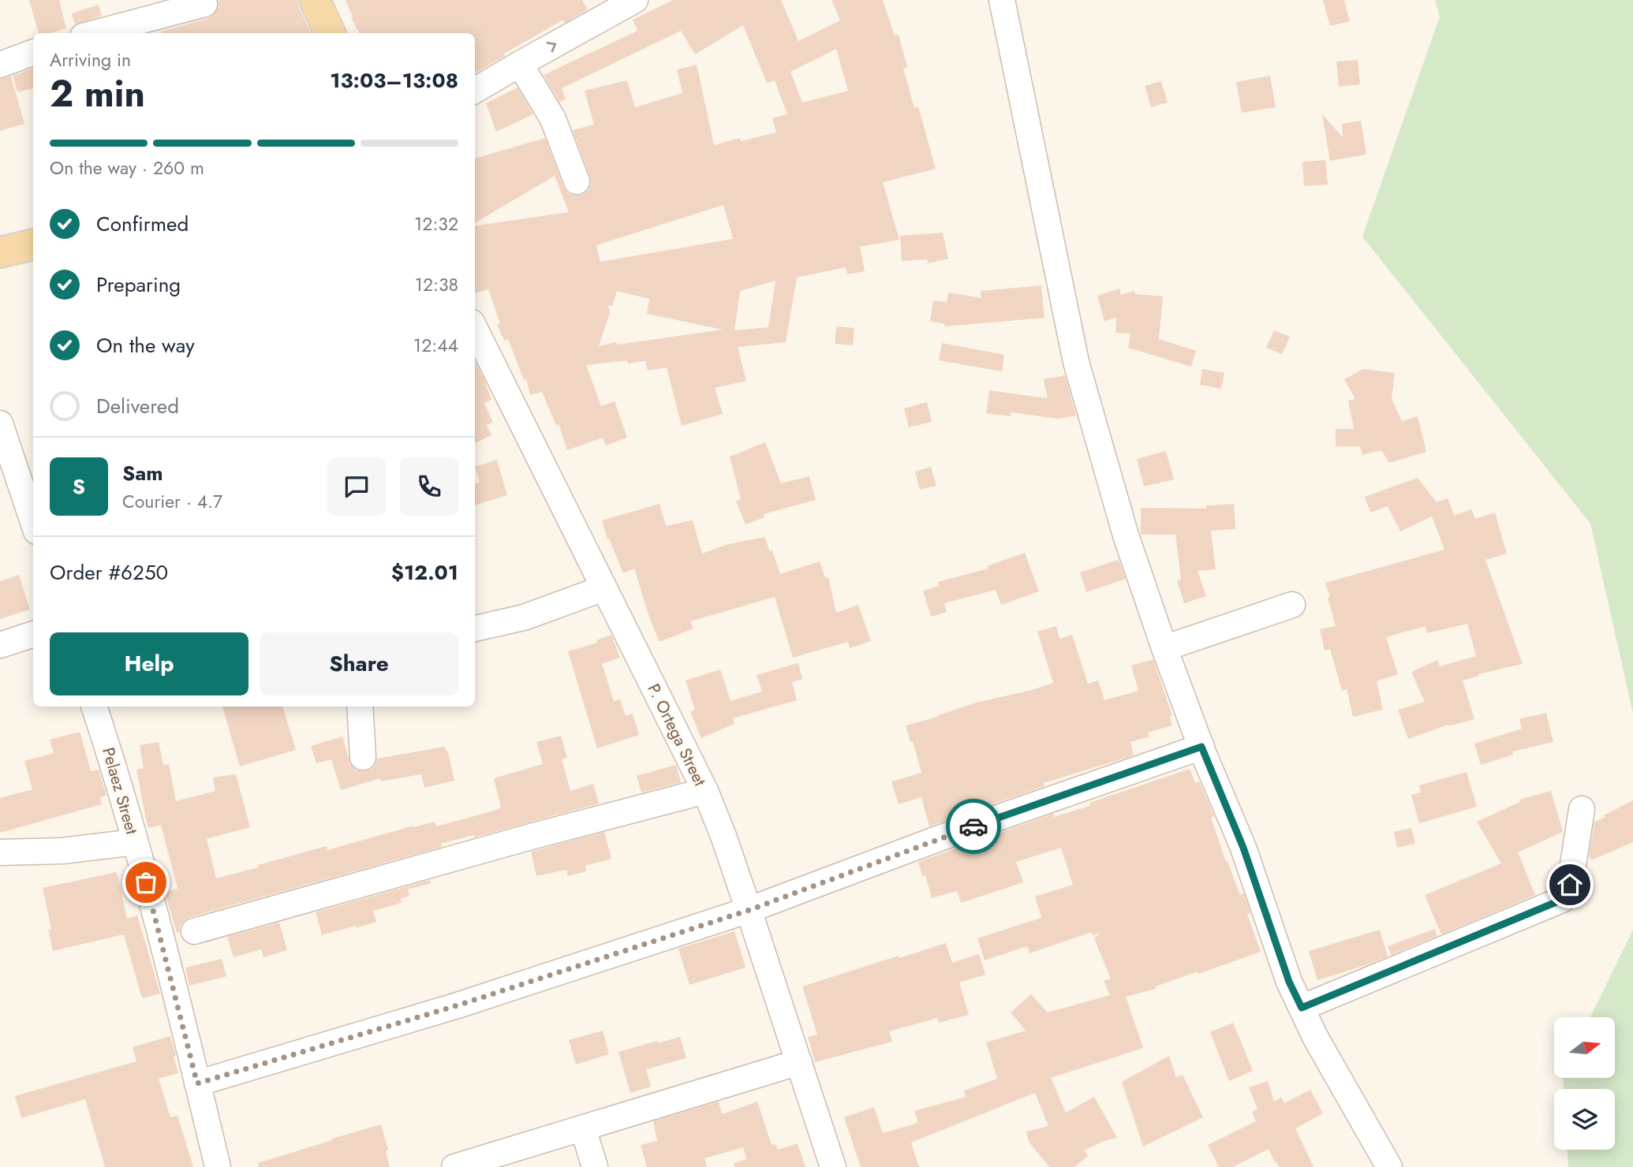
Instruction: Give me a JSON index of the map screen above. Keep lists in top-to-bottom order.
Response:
{
  "streets": {
    "street": ["P. Ortega Street", "Pelaez Street"]
  },
  "north": "right",
  "page": {
    "heading": ["2 min", "Arriving in", "13:03–13:08"],
    "panel": [
      "Sam",
      "Courier · 4.7",
      "Order #6250",
      "$12.01"
    ],
    "bar": "On the way · 260 m",
    "list": [
      ["Confirmed", "12:32"],
      ["Preparing", "12:38"],
      ["On the way", "12:44"],
      "Delivered"
    ],
    "round": "S",
    "buttons": ["Help", "Share"]
  }
}
